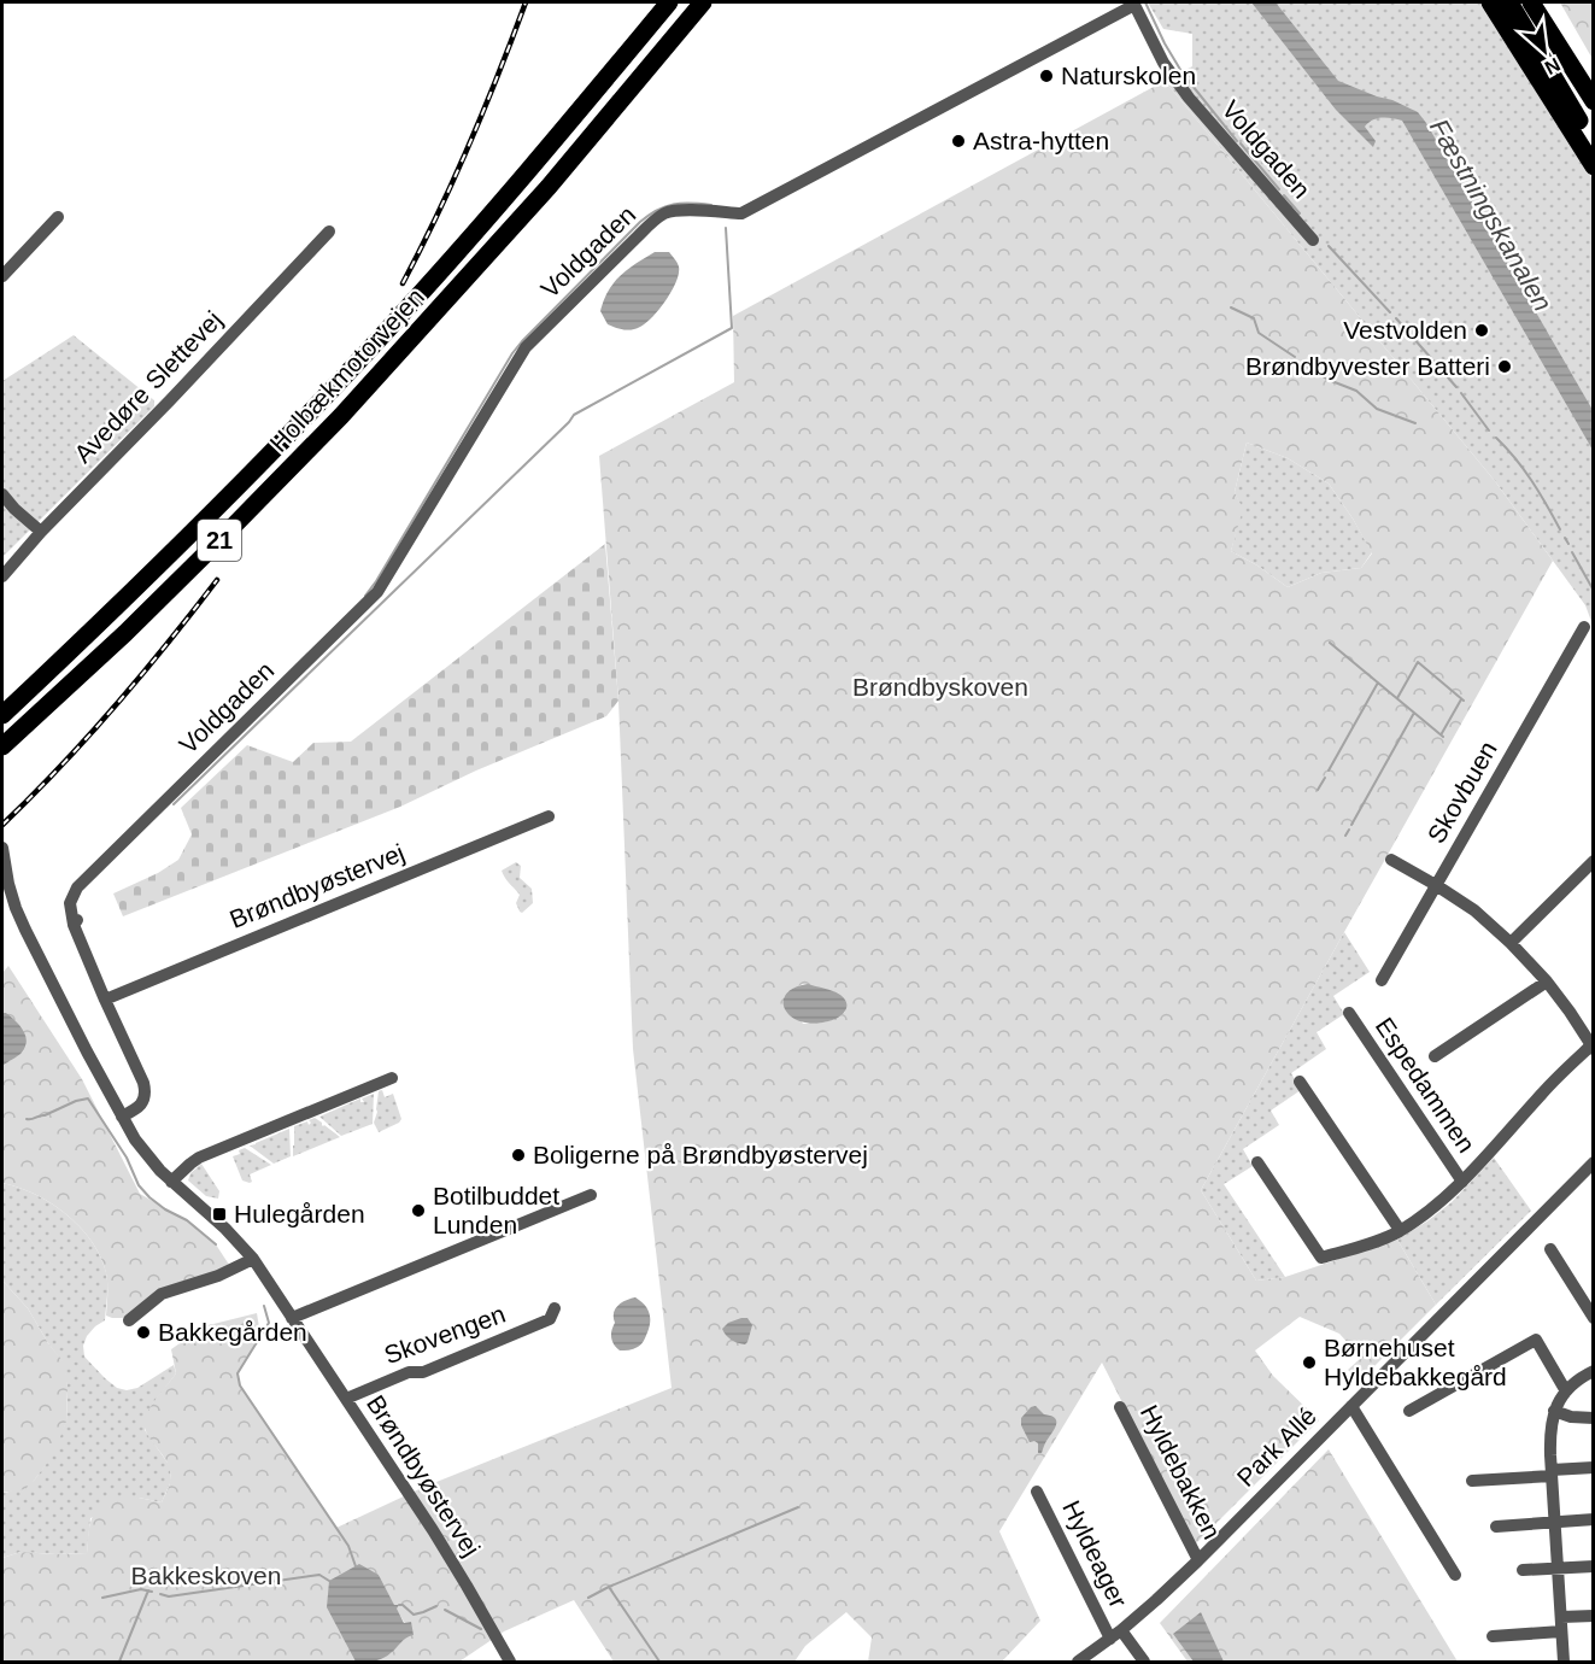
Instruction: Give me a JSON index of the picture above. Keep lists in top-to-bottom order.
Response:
{
  "streets": {
    "highway": ["Holbækmotorvejen", "21"],
    "street": [
      "Voldgaden",
      "Avedøre Slettevej",
      "Skovbuen",
      "Brøndbyøstervej",
      "Espedammen",
      "Skovengen",
      "Park Allé",
      "Hyldebakken",
      "Hyldeager"
    ]
  },
  "crossings": [
    ["Voldgaden", "Brøndbyøstervej"],
    ["Brøndbyøstervej", "Skovengen"],
    ["Park Allé", "Hyldebakken"],
    ["Park Allé", "Hyldeager"]
  ],
  "water": ["Fæstningskanalen"],
  "parks": ["Brøndbyskoven", "Bakkeskoven"],
  "places": {
    "other": [
      "Naturskolen",
      "Astra-hytten",
      "Vestvolden",
      "Brøndbyvester Batteri",
      "Boligerne på Brøndbyøstervej",
      "Botilbuddet Lunden",
      "Bakkegården",
      "Børnehuset Hyldebakkegård"
    ],
    "transit": ["Hulegården"]
  },
  "north": "bottom right"
}
